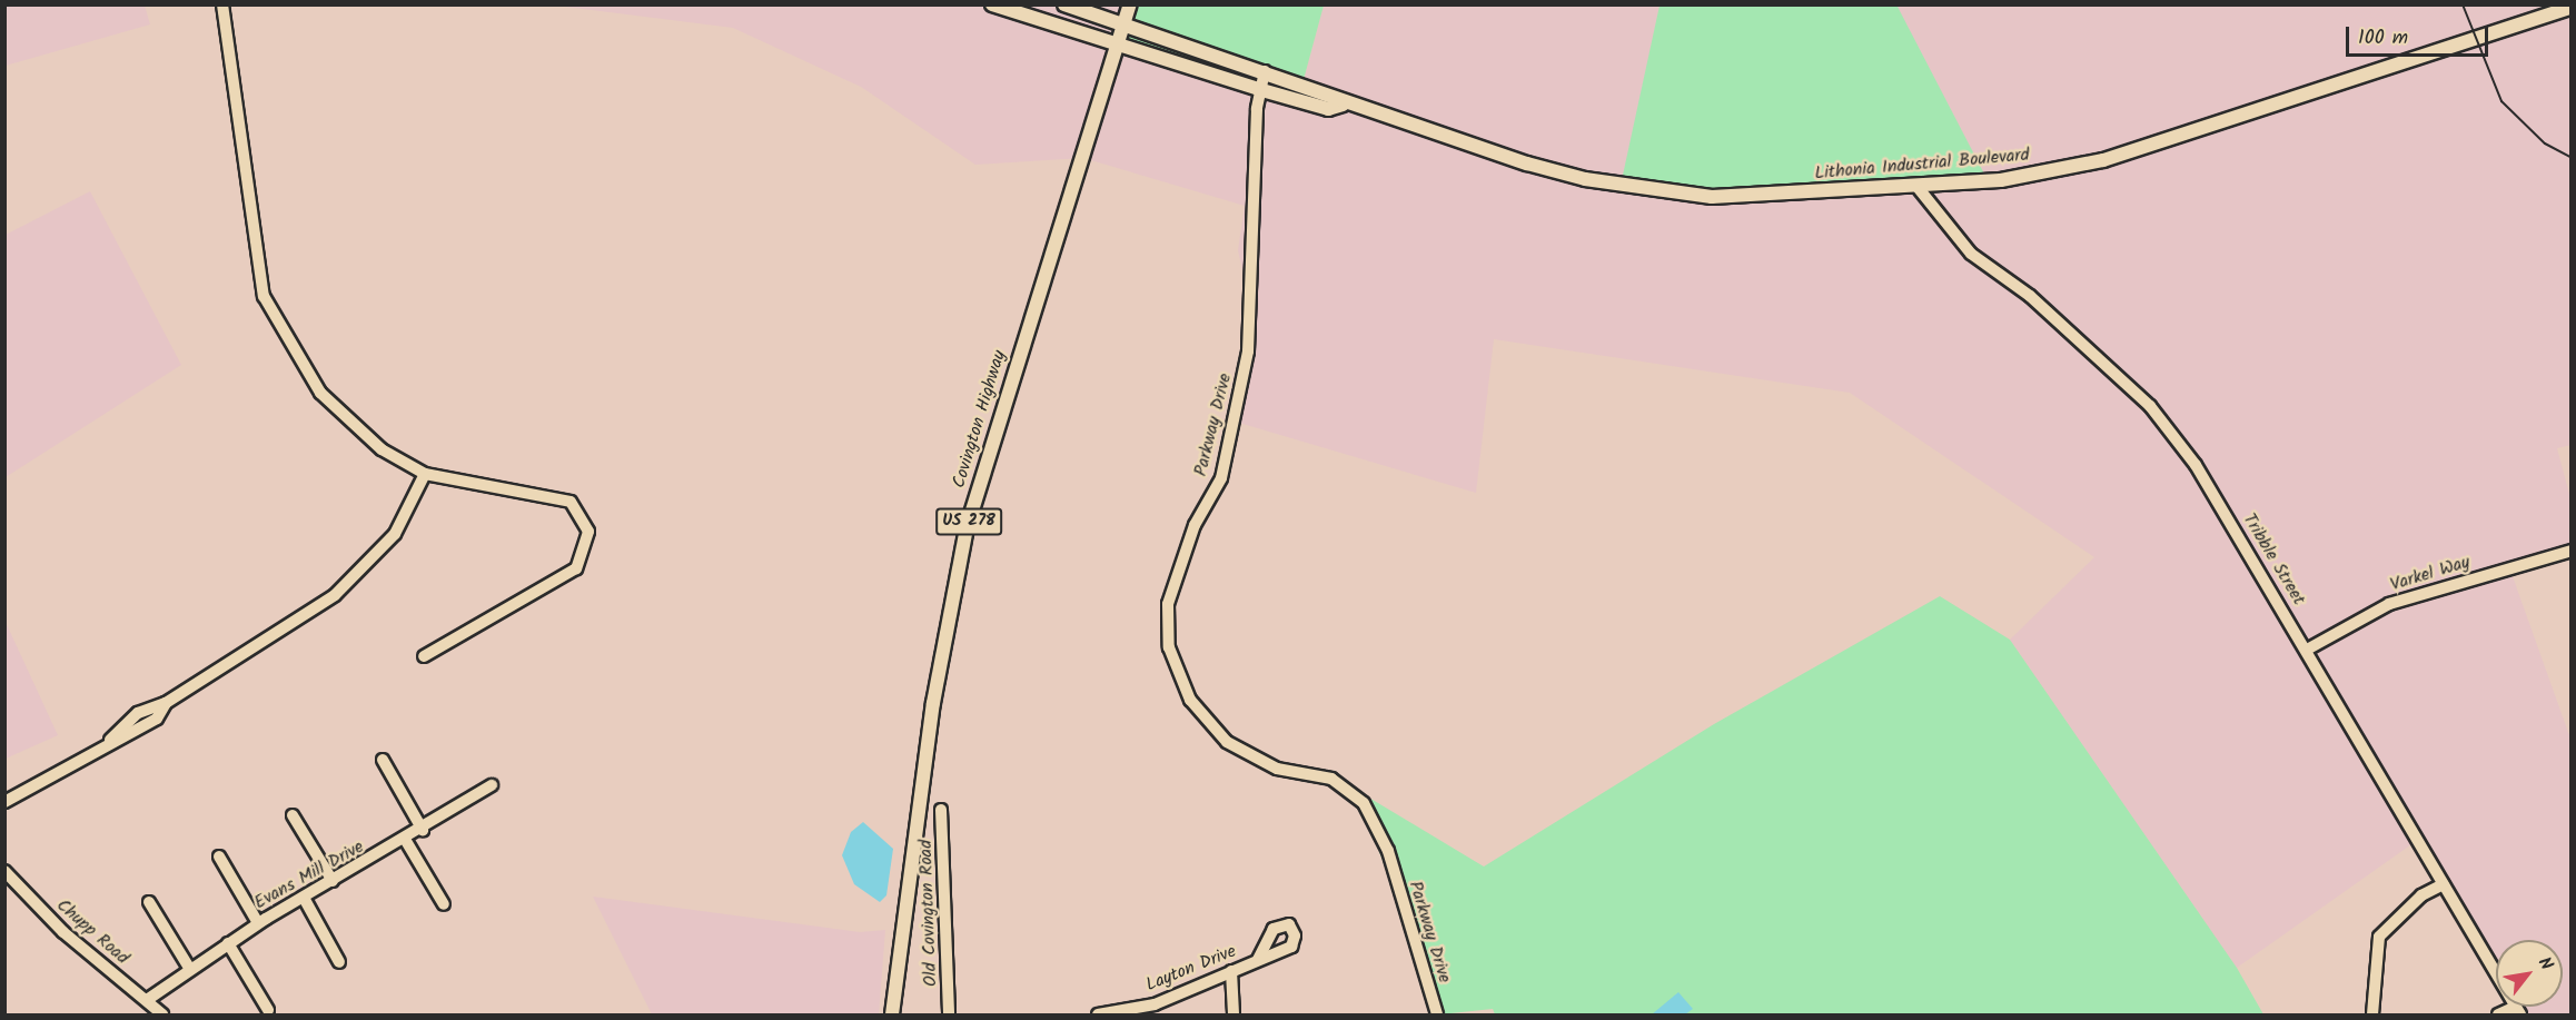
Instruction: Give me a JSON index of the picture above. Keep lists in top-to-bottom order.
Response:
{
  "streets": {
    "main road": ["Lithonia Industrial Boulevard", "Covington Highway", "US 278"],
    "street": [
      "Parkway Drive",
      "Tribble Street",
      "Varkel Way",
      "Evans Mill Drive",
      "Old Covington Road",
      "Chupp Road",
      "Layton Drive"
    ]
  },
  "crossings": [
    ["Lithonia Industrial Boulevard", "Covington Highway"],
    ["Lithonia Industrial Boulevard", "Parkway Drive"],
    ["Lithonia Industrial Boulevard", "Tribble Street"],
    ["Tribble Street", "Varkel Way"],
    ["Evans Mill Drive", "Chupp Road"]
  ],
  "scale_bar": "100 m",
  "north": "top right"
}
